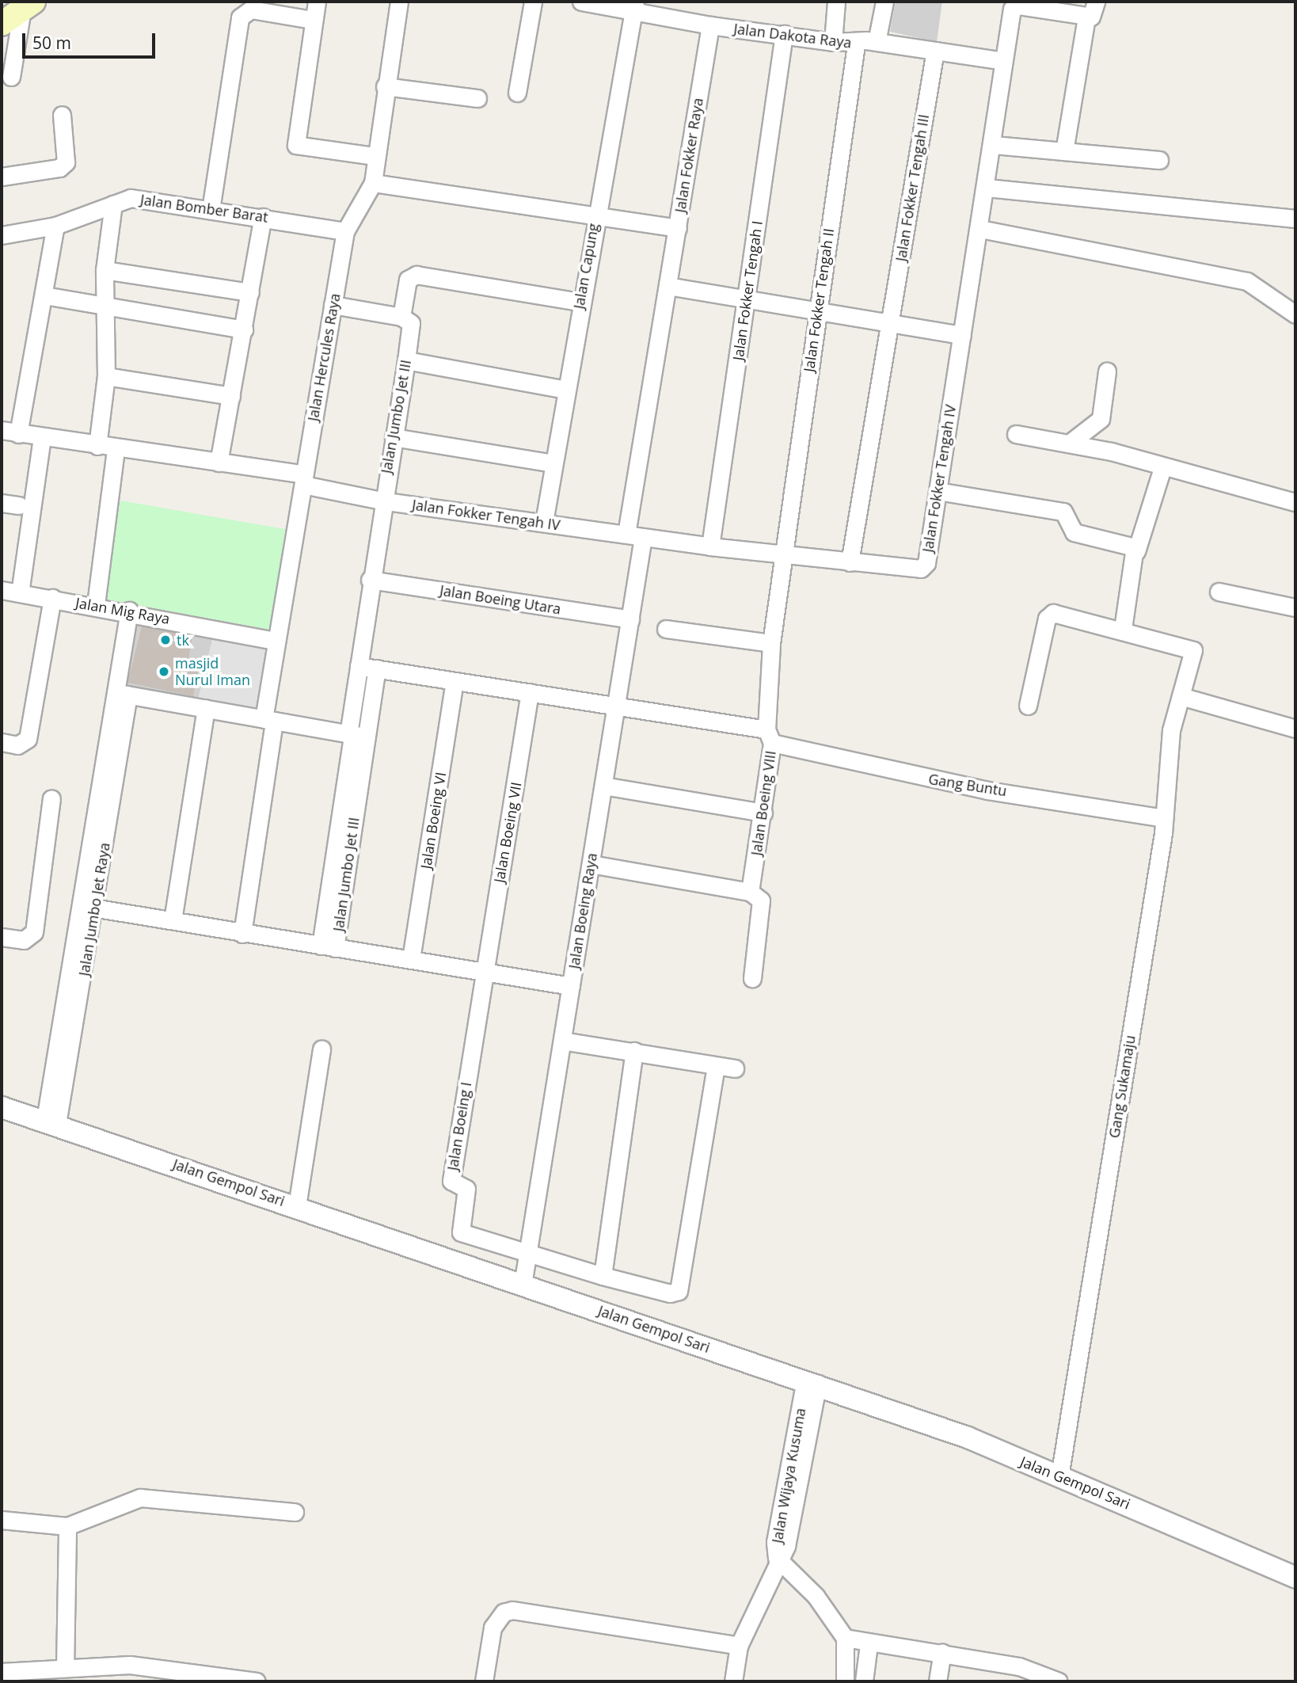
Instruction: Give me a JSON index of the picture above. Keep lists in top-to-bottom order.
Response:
{
  "streets": {
    "street": [
      "Jalan Dakota Raya",
      "Jalan Fokker Raya",
      "Jalan Fokker Tengah III",
      "Jalan Bomber Barat",
      "Jalan Capung",
      "Jalan Fokker Tengah I",
      "Jalan Fokker Tengah II",
      "Jalan Hercules Raya",
      "Jalan Jumbo Jet III",
      "Jalan Fokker Tengah IV",
      "Jalan Boeing Utara",
      "Jalan Mig Raya",
      "Gang Buntu",
      "Jalan Boeing VIII",
      "Jalan Boeing VI",
      "Jalan Boeing VII",
      "Jalan Jumbo Jet Raya",
      "Jalan Boeing Raya",
      "Gang Sukamaju",
      "Jalan Boeing I",
      "Jalan Gempol Sari",
      "Jalan Wijaya Kusuma"
    ]
  },
  "crossings": [
    ["Jalan Dakota Raya", "Jalan Fokker Raya"],
    ["Jalan Dakota Raya", "Jalan Fokker Tengah III"],
    ["Jalan Dakota Raya", "Jalan Capung"],
    ["Jalan Dakota Raya", "Jalan Fokker Tengah I"],
    ["Jalan Dakota Raya", "Jalan Fokker Tengah II"],
    ["Jalan Dakota Raya", "Jalan Fokker Tengah IV"],
    ["Jalan Fokker Raya", "Jalan Fokker Tengah IV"],
    ["Jalan Fokker Raya", "Jalan Boeing Raya"],
    ["Jalan Fokker Tengah III", "Jalan Fokker Tengah IV"],
    ["Jalan Bomber Barat", "Jalan Hercules Raya"],
    ["Jalan Capung", "Jalan Jumbo Jet III"],
    ["Jalan Capung", "Jalan Fokker Tengah IV"],
    ["Jalan Fokker Tengah I", "Jalan Fokker Tengah IV"],
    ["Jalan Fokker Tengah II", "Jalan Fokker Tengah IV"],
    ["Jalan Fokker Tengah II", "Jalan Boeing VIII"],
    ["Jalan Hercules Raya", "Jalan Fokker Tengah IV"],
    ["Jalan Hercules Raya", "Jalan Mig Raya"],
    ["Jalan Jumbo Jet III", "Jalan Fokker Tengah IV"],
    ["Jalan Jumbo Jet III", "Jalan Boeing Utara"],
    ["Jalan Jumbo Jet III", "Gang Buntu"],
    ["Jalan Fokker Tengah IV", "Jalan Boeing VIII"],
    ["Jalan Fokker Tengah IV", "Jalan Boeing Raya"],
    ["Jalan Boeing Utara", "Jalan Boeing Raya"],
    ["Jalan Mig Raya", "Jalan Jumbo Jet Raya"],
    ["Gang Buntu", "Jalan Boeing VIII"],
    ["Gang Buntu", "Jalan Boeing VI"],
    ["Gang Buntu", "Jalan Boeing VII"],
    ["Gang Buntu", "Jalan Boeing Raya"],
    ["Gang Buntu", "Gang Sukamaju"],
    ["Jalan Boeing VII", "Jalan Boeing I"],
    ["Jalan Jumbo Jet Raya", "Jalan Gempol Sari"],
    ["Jalan Boeing Raya", "Jalan Boeing I"],
    ["Jalan Boeing Raya", "Jalan Gempol Sari"],
    ["Gang Sukamaju", "Jalan Gempol Sari"],
    ["Jalan Boeing I", "Jalan Gempol Sari"],
    ["Jalan Gempol Sari", "Jalan Wijaya Kusuma"]
  ],
  "places": ["tk", "masjid Nurul Iman"],
  "scale_bar": "50 m"
}
